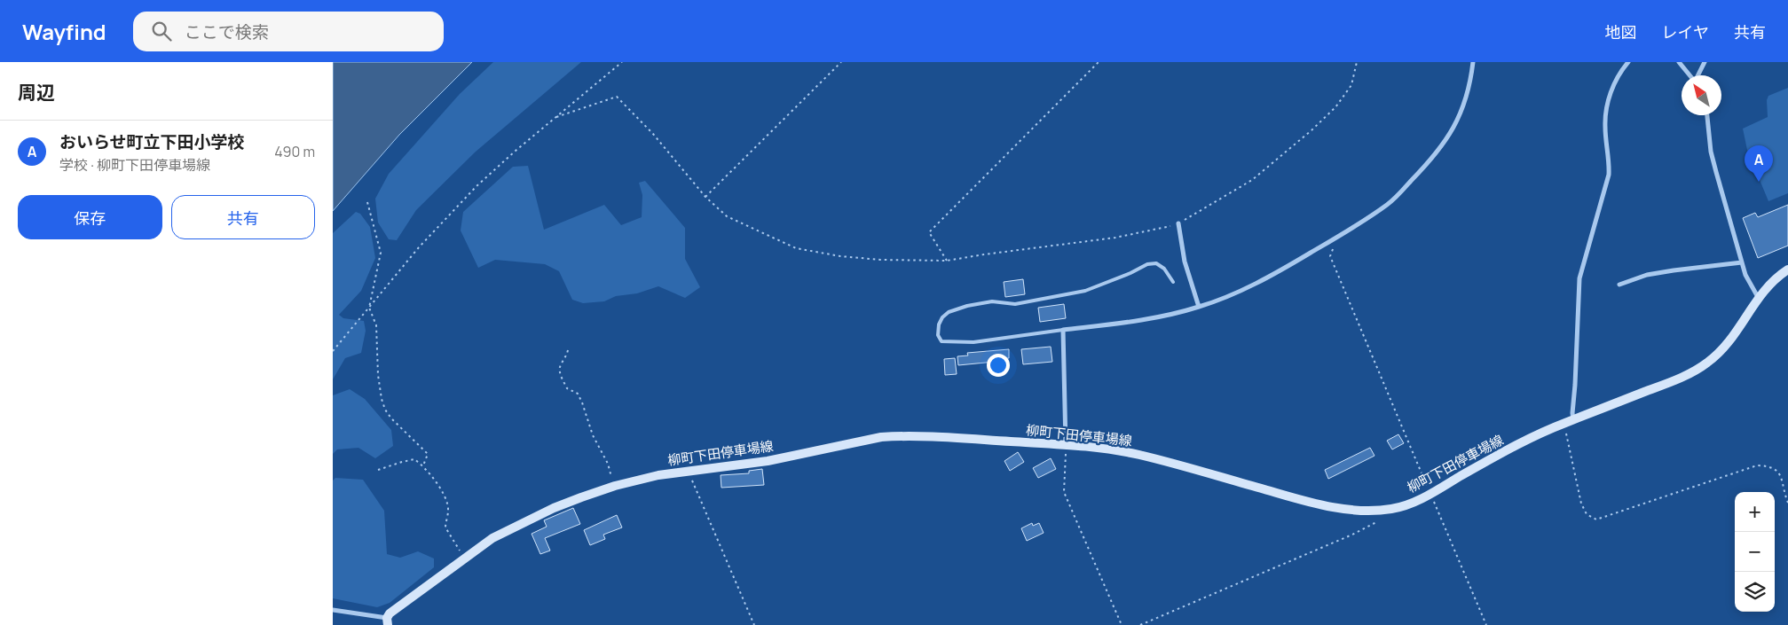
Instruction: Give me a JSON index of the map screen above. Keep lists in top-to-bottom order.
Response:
{
  "streets": {
    "main road": ["柳町下田停車場線"]
  },
  "north": "top left",
  "page": {
    "header": "Wayfind",
    "search": "ここで検索",
    "nav": ["地図", "レイヤ", "共有"],
    "heading": "周辺",
    "list": [
      {
        "mark": "A",
        "name": "おいらせ町立下田小学校",
        "note": "学校 · 柳町下田停車場線",
        "value": "490 m"
      }
    ],
    "pins": "A",
    "buttons": ["保存", "共有"],
    "map_buttons": ["+", "−"]
  }
}
